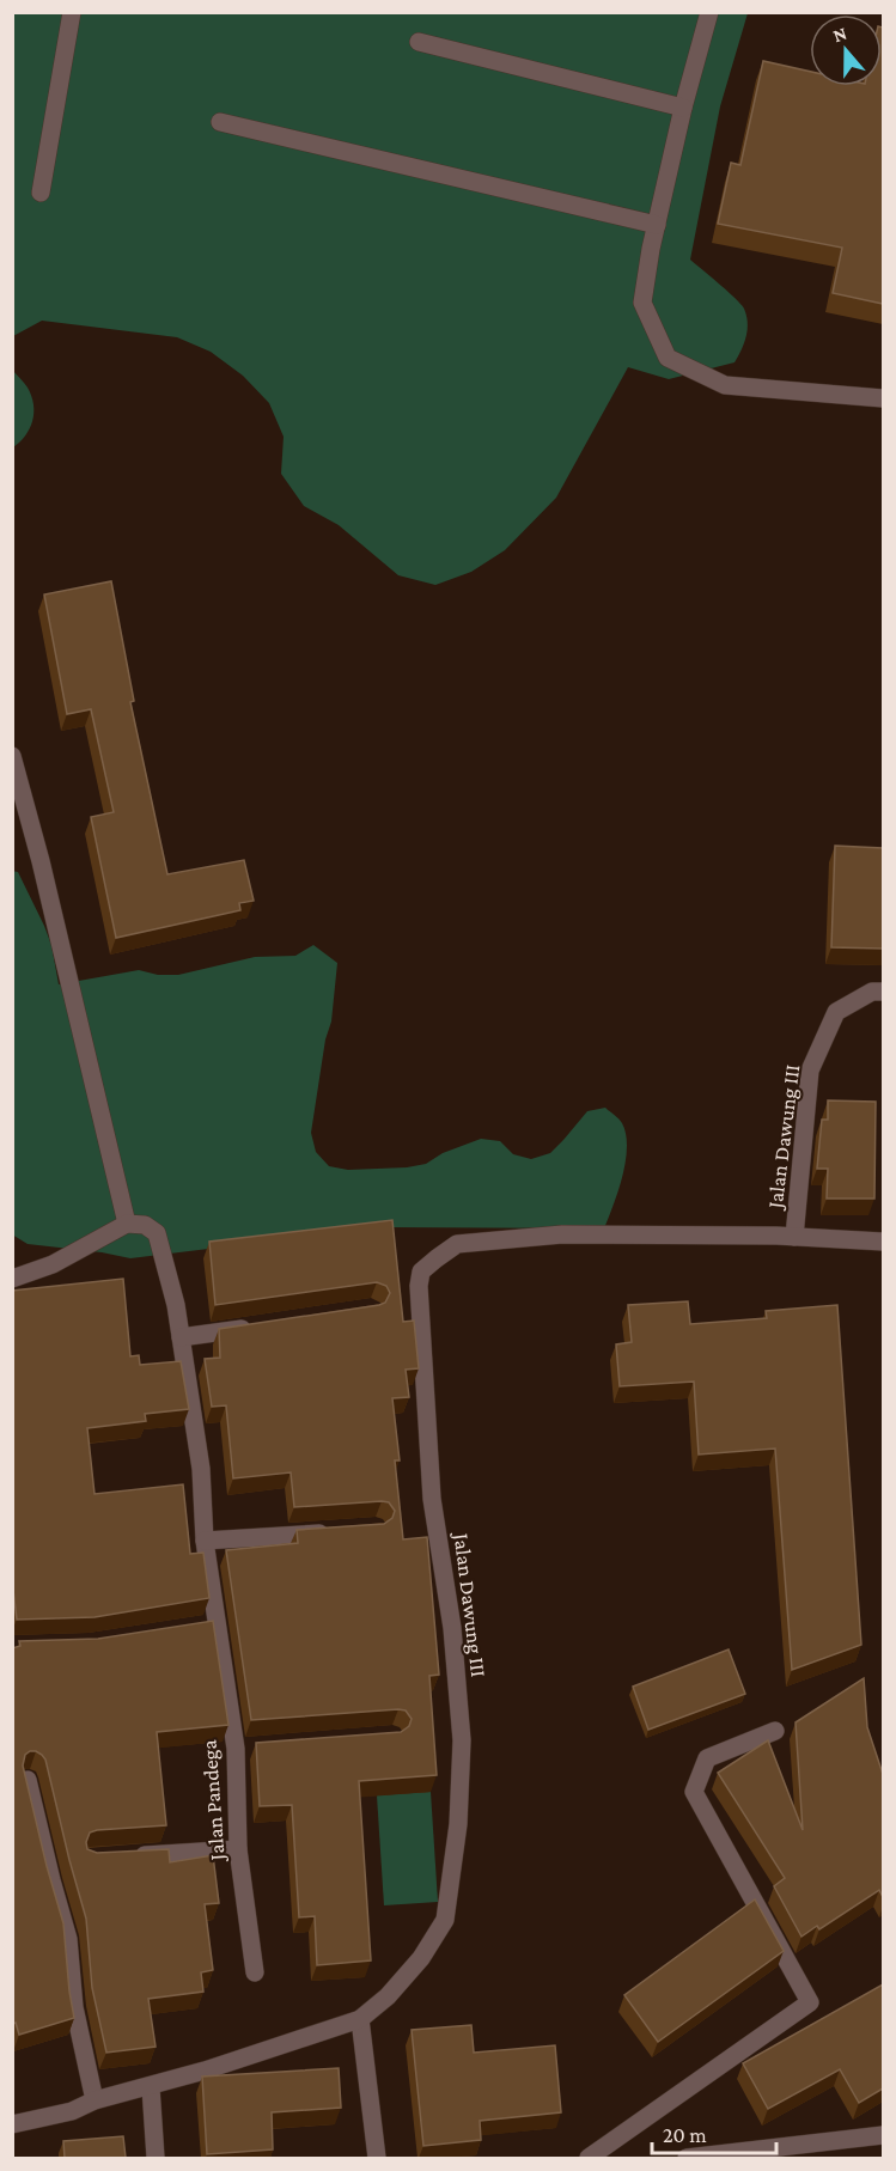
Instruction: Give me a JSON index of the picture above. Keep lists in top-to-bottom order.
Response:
{
  "streets": {
    "street": ["Jalan Dawung III", "Jalan Pandega"]
  },
  "scale_bar": "20 m",
  "north": "top"
}
